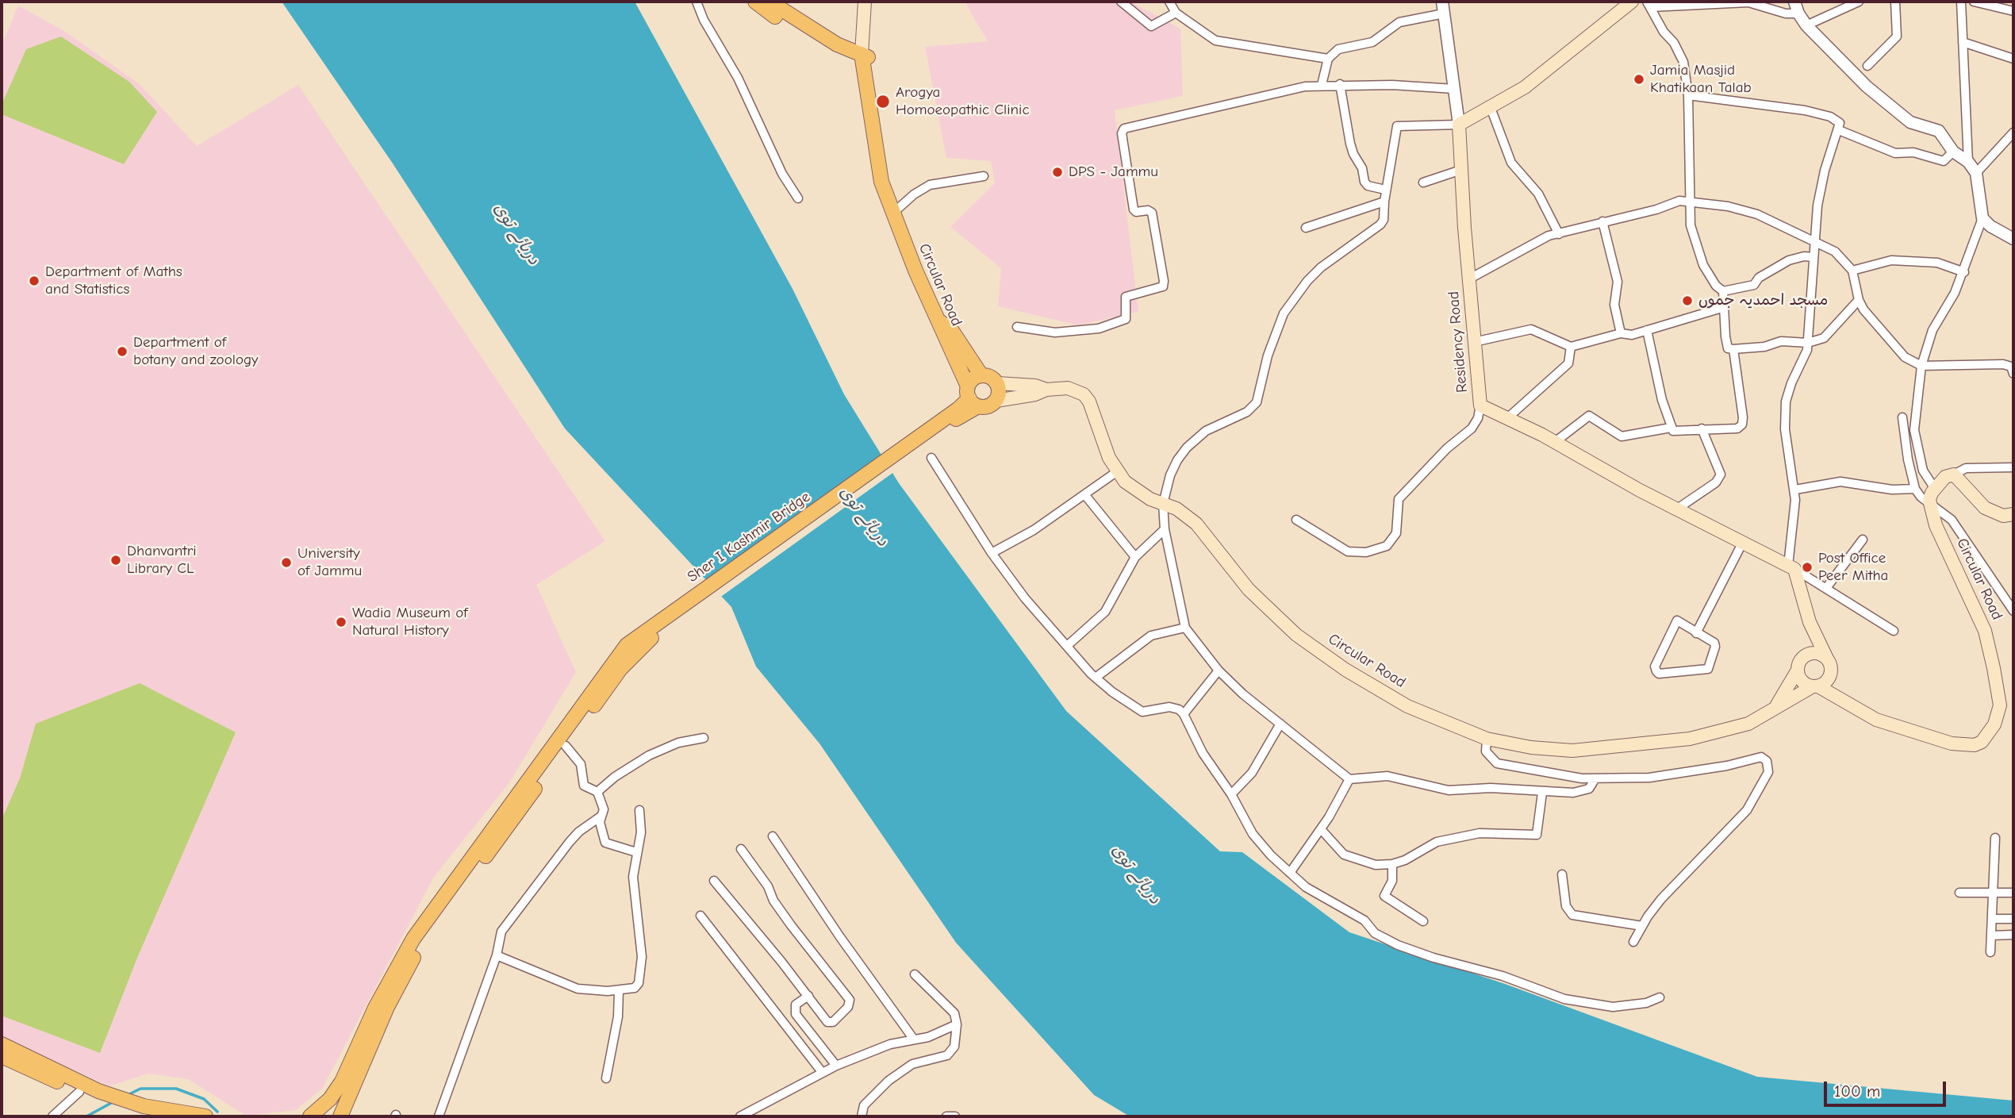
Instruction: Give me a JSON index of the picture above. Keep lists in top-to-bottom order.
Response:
{
  "streets": {
    "main road": ["Circular Road", "Residency Road", "Sher I Kashmir Bridge"]
  },
  "crossings": [
    ["Circular Road", "Sher I Kashmir Bridge"]
  ],
  "water": ["دریائے توی"],
  "places": [
    "Jamia Masjid Khatikaan Talab",
    "Arogya Homoeopathic Clinic",
    "DPS - Jammu",
    "Department of Maths and Statistics",
    "مسجد احمدیہ جموں",
    "Department of botany and zoology",
    "Dhanvantri Library CL",
    "University of Jammu",
    "Post Office Peer Mitha",
    "Wadia Museum of Natural History"
  ],
  "scale_bar": "100 m"
}
